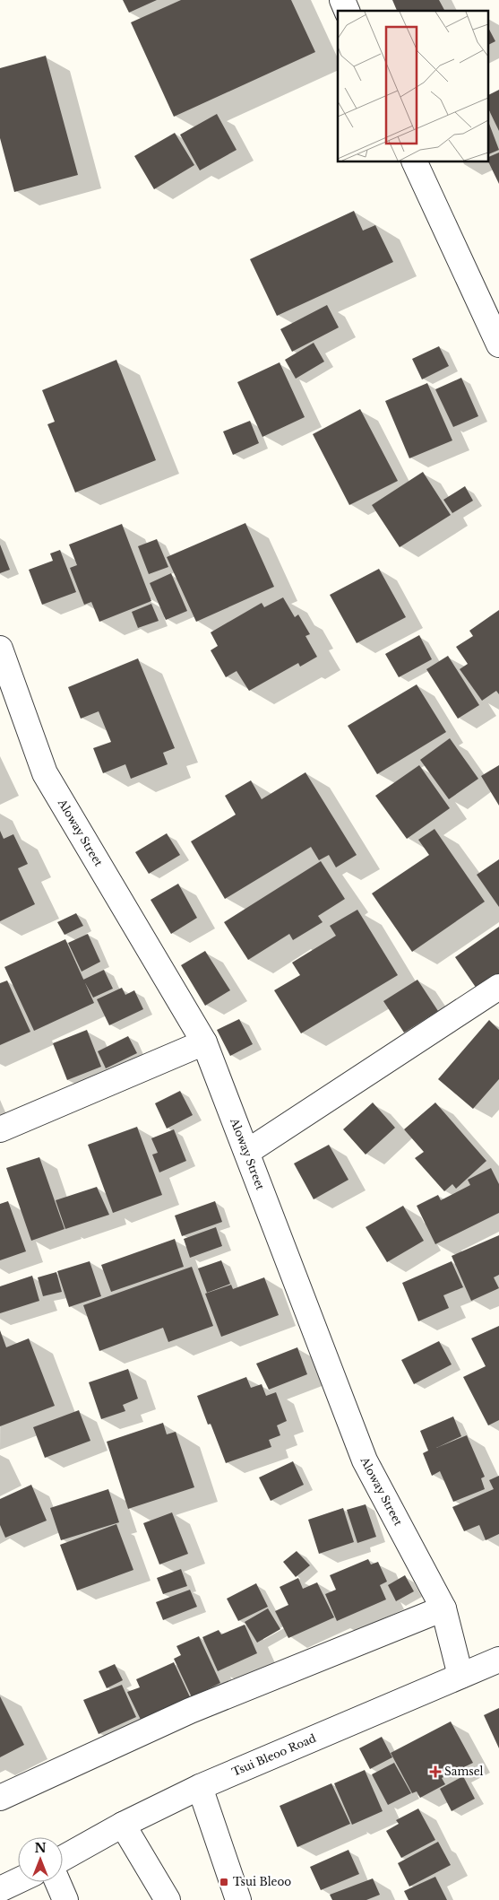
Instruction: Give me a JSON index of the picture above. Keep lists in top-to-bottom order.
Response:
{
  "streets": {
    "street": ["Aloway Street", "Tsui Bleoo Road"]
  },
  "crossings": [
    ["Aloway Street", "Tsui Bleoo Road"]
  ],
  "places": {
    "health": ["Samsel"],
    "transit": ["Tsui Bleoo"]
  },
  "north": "top"
}
